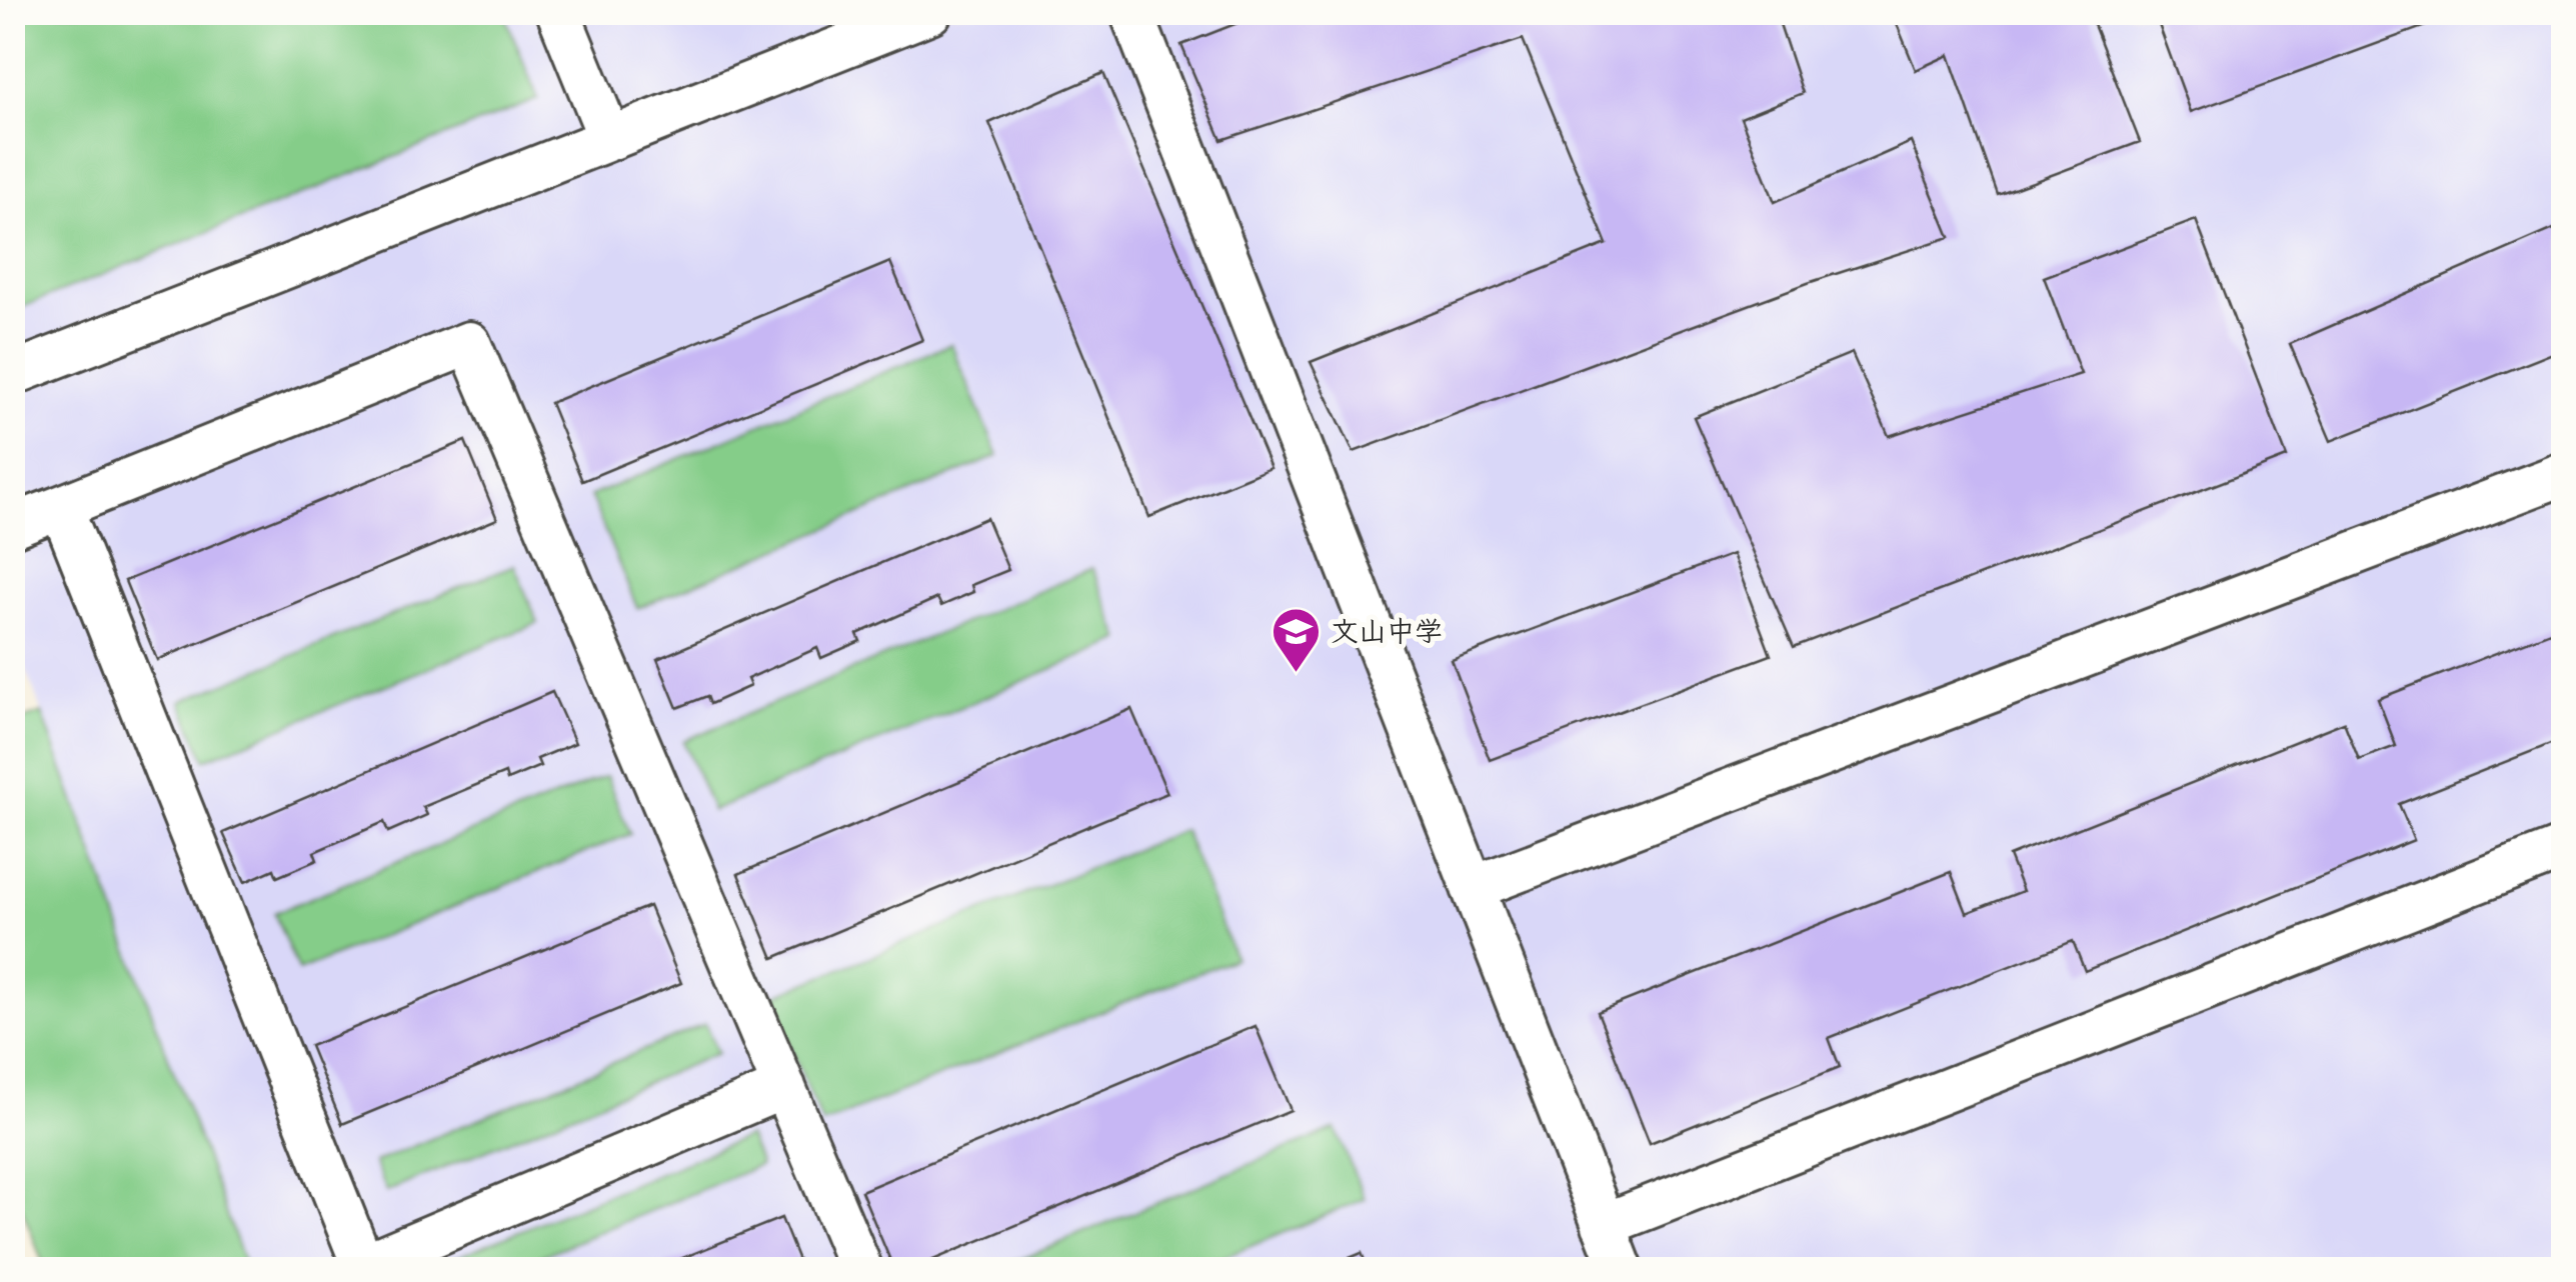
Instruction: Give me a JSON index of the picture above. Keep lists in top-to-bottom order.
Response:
{
  "places": {
    "school or university": ["文山中学"]
  }
}
